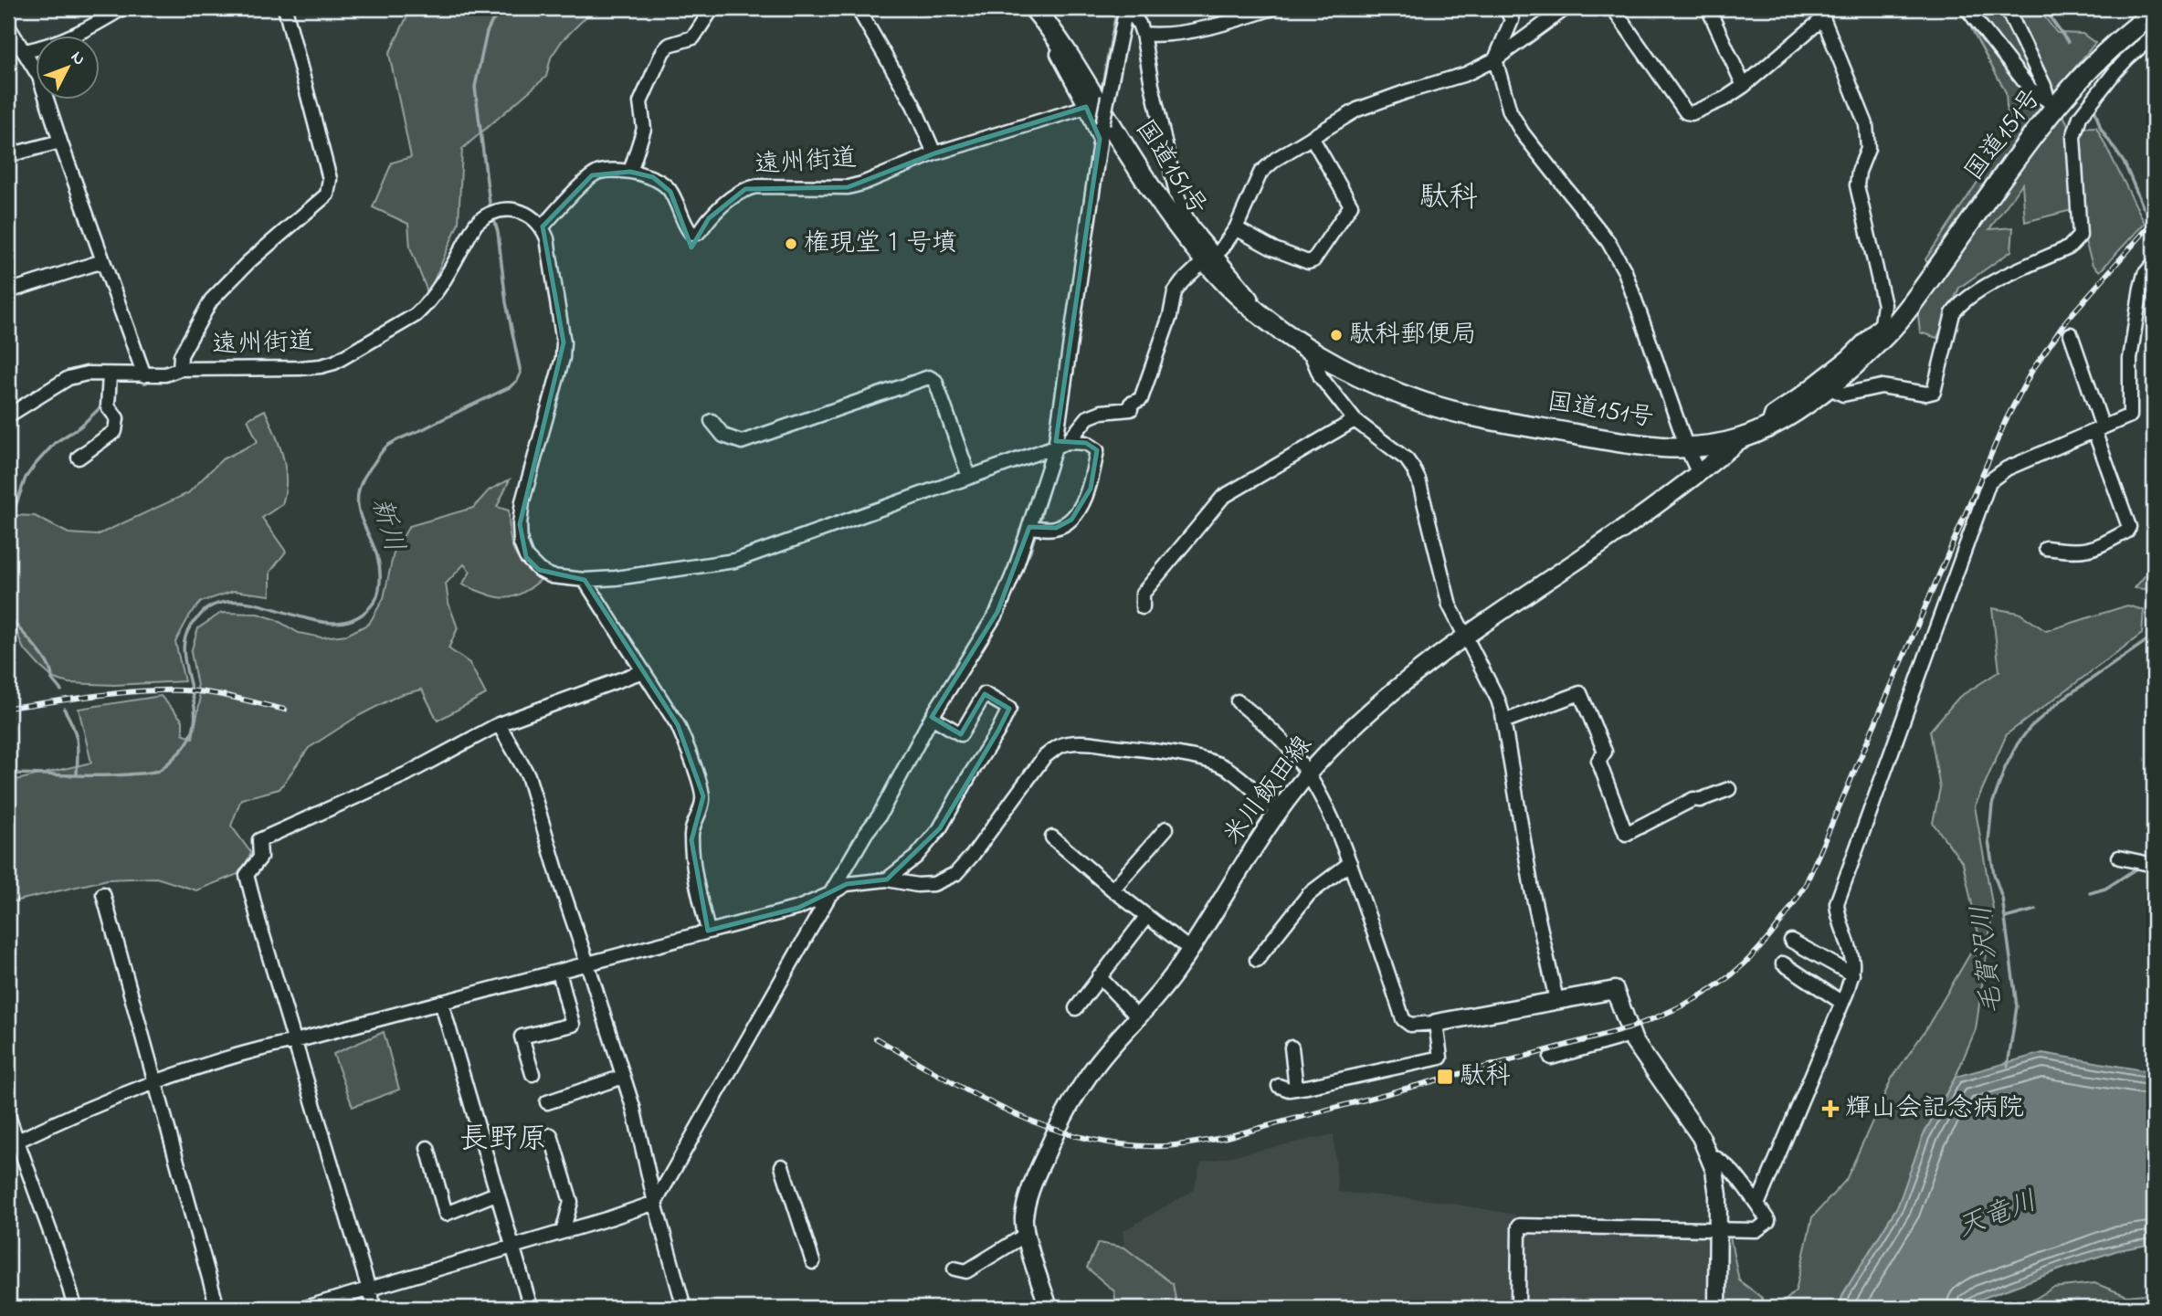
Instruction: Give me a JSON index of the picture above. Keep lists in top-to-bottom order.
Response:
{
  "streets": {
    "highway": ["国道151号"],
    "main road": ["米川飯田線"],
    "street": ["遠州街道"]
  },
  "crossings": [
    ["国道151号", "米川飯田線"]
  ],
  "districts": ["駄科", "長野原"],
  "water": ["新川", "毛賀沢川", "天竜川"],
  "places": {
    "other": ["権現堂１号墳", "駄科郵便局"],
    "transit": ["駄科"],
    "health": ["輝山会記念病院"]
  },
  "north": "top right"
}
